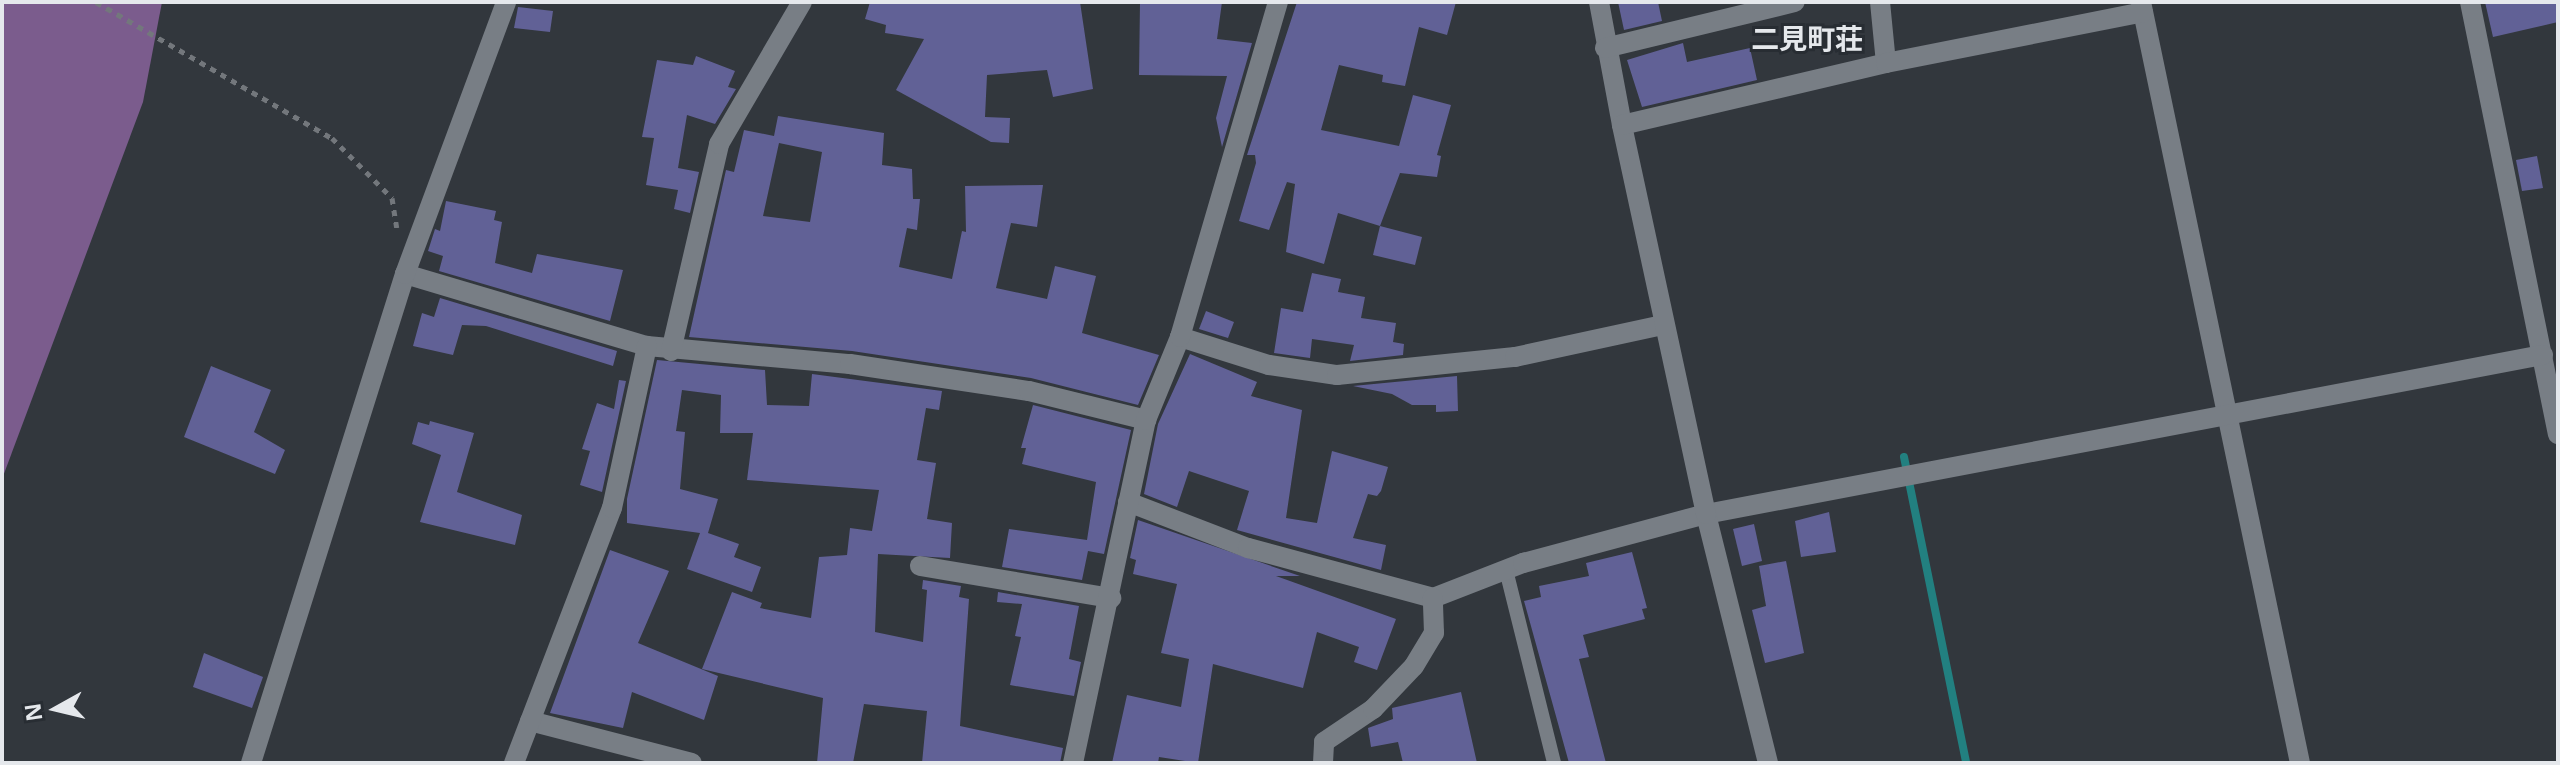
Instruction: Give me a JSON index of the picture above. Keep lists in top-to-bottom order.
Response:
{
  "districts": ["二見町荘"],
  "north": "left"
}
